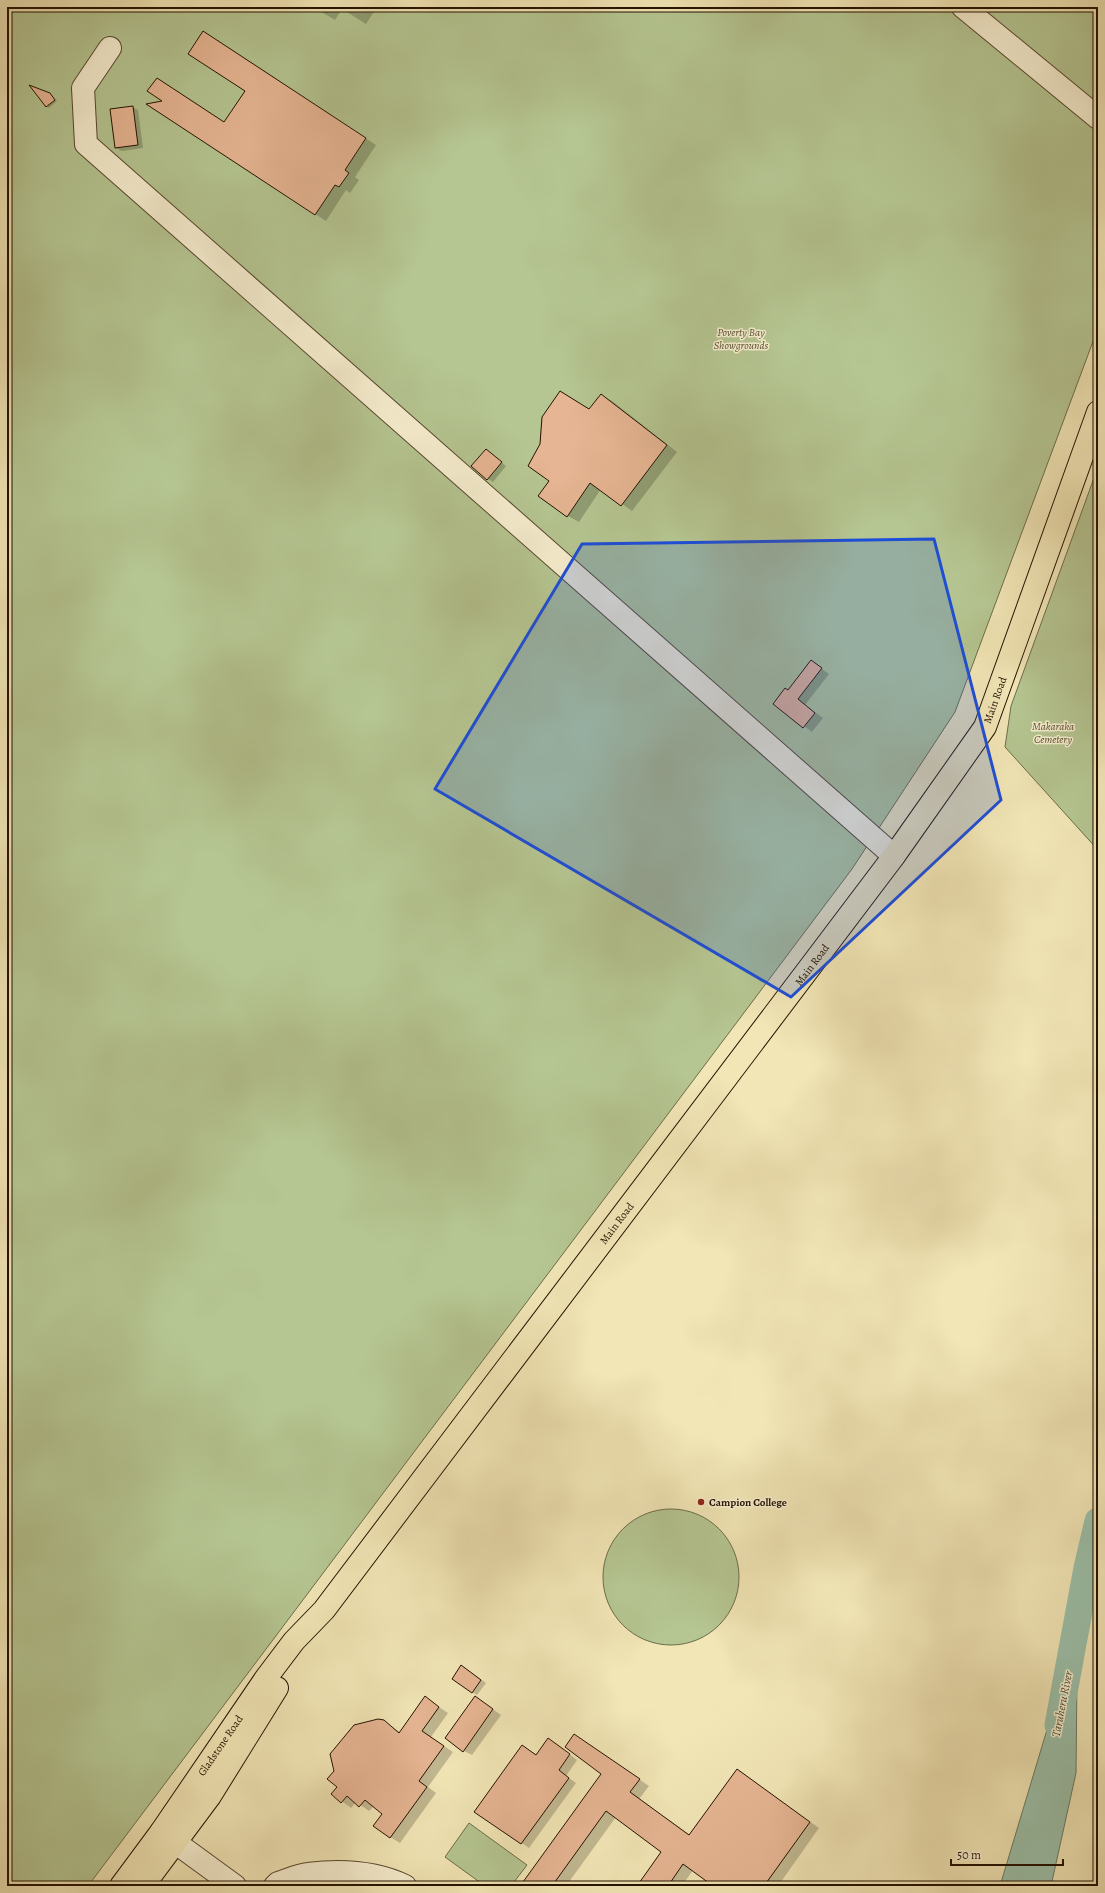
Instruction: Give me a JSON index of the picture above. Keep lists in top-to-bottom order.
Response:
{
  "streets": {
    "main road": ["Main Road", "Gladstone Road"]
  },
  "crossings": [
    ["Main Road", "Gladstone Road"]
  ],
  "water": ["Taruheru River"],
  "parks": ["Poverty Bay Showgrounds", "Makaraka Cemetery"],
  "places": ["Campion College"],
  "scale_bar": "50 m"
}
